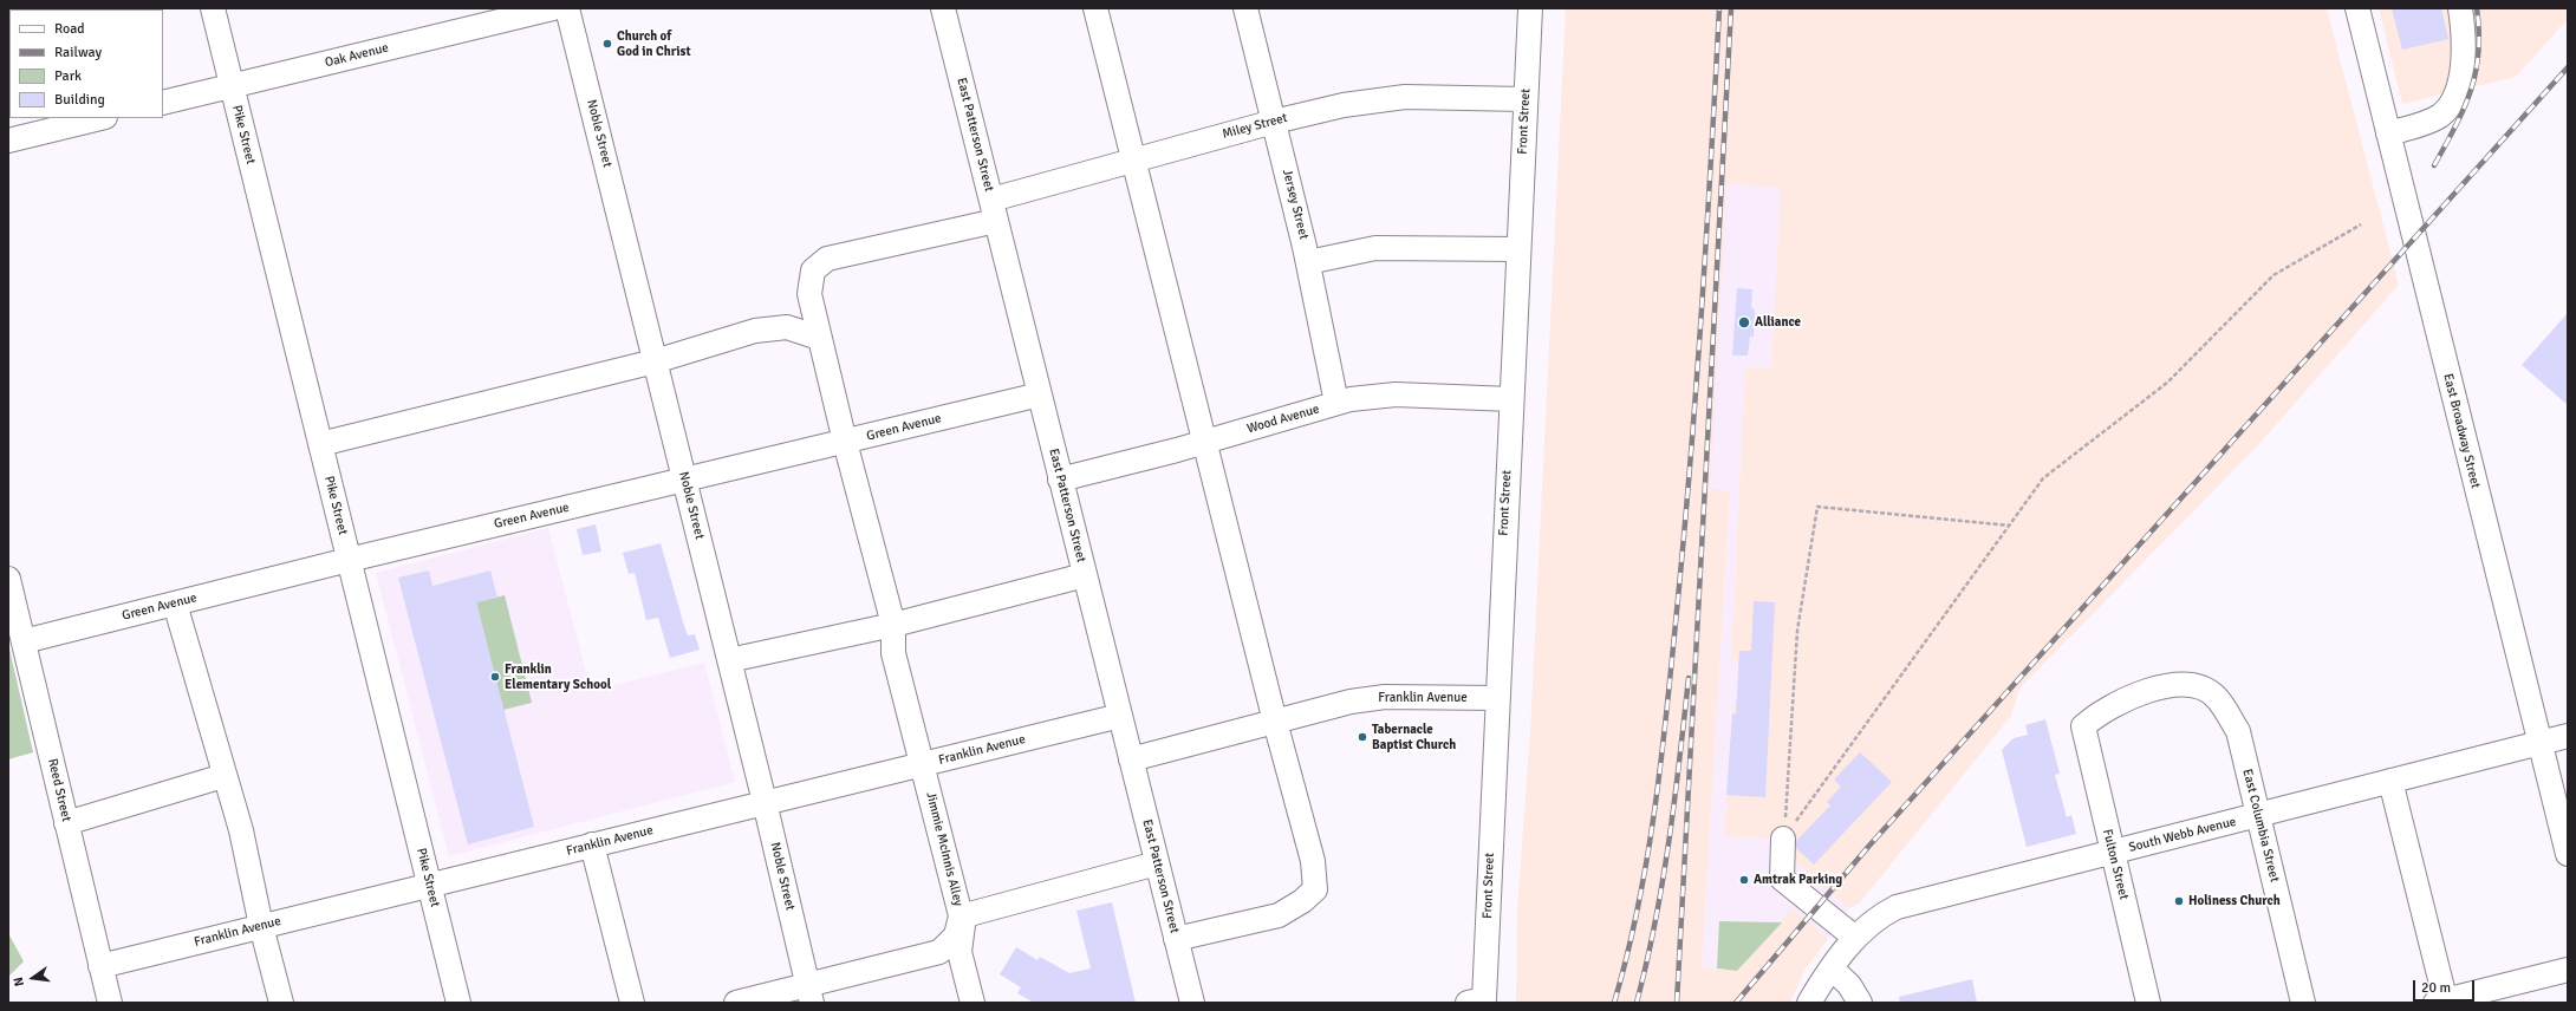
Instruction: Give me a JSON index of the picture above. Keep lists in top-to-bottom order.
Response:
{
  "streets": {
    "street": [
      "Oak Avenue",
      "Front Street",
      "Miley Street",
      "Noble Street",
      "Pike Street",
      "East Patterson Street",
      "Jersey Street",
      "Wood Avenue",
      "Green Avenue",
      "East Broadway Street",
      "Franklin Avenue",
      "Reed Street",
      "East Columbia Street",
      "South Webb Avenue",
      "Jimmie McInnis Alley",
      "Fulton Street"
    ]
  },
  "crossings": [
    ["Oak Avenue", "Pike Street"],
    ["Front Street", "Miley Street"],
    ["Front Street", "Wood Avenue"],
    ["Front Street", "Franklin Avenue"],
    ["Miley Street", "East Patterson Street"],
    ["Miley Street", "Jersey Street"],
    ["Miley Street", "Green Avenue"],
    ["Miley Street", "Jimmie McInnis Alley"],
    ["Noble Street", "Green Avenue"],
    ["Noble Street", "Franklin Avenue"],
    ["Pike Street", "Green Avenue"],
    ["Pike Street", "Franklin Avenue"],
    ["East Patterson Street", "Wood Avenue"],
    ["East Patterson Street", "Green Avenue"],
    ["East Patterson Street", "Franklin Avenue"],
    ["Jersey Street", "Wood Avenue"],
    ["Green Avenue", "Reed Street"],
    ["Green Avenue", "Jimmie McInnis Alley"],
    ["East Broadway Street", "South Webb Avenue"],
    ["Franklin Avenue", "Reed Street"],
    ["Franklin Avenue", "Jimmie McInnis Alley"],
    ["East Columbia Street", "South Webb Avenue"],
    ["East Columbia Street", "Fulton Street"],
    ["South Webb Avenue", "Fulton Street"]
  ],
  "places": [
    "Church of God in Christ",
    "Alliance",
    "Franklin Elementary School",
    "Tabernacle Baptist Church",
    "Amtrak Parking",
    "Holiness Church"
  ],
  "legend": [
    "Road",
    "Railway",
    "Park",
    "Building"
  ],
  "scale_bar": "20 m",
  "north": "left"
}
